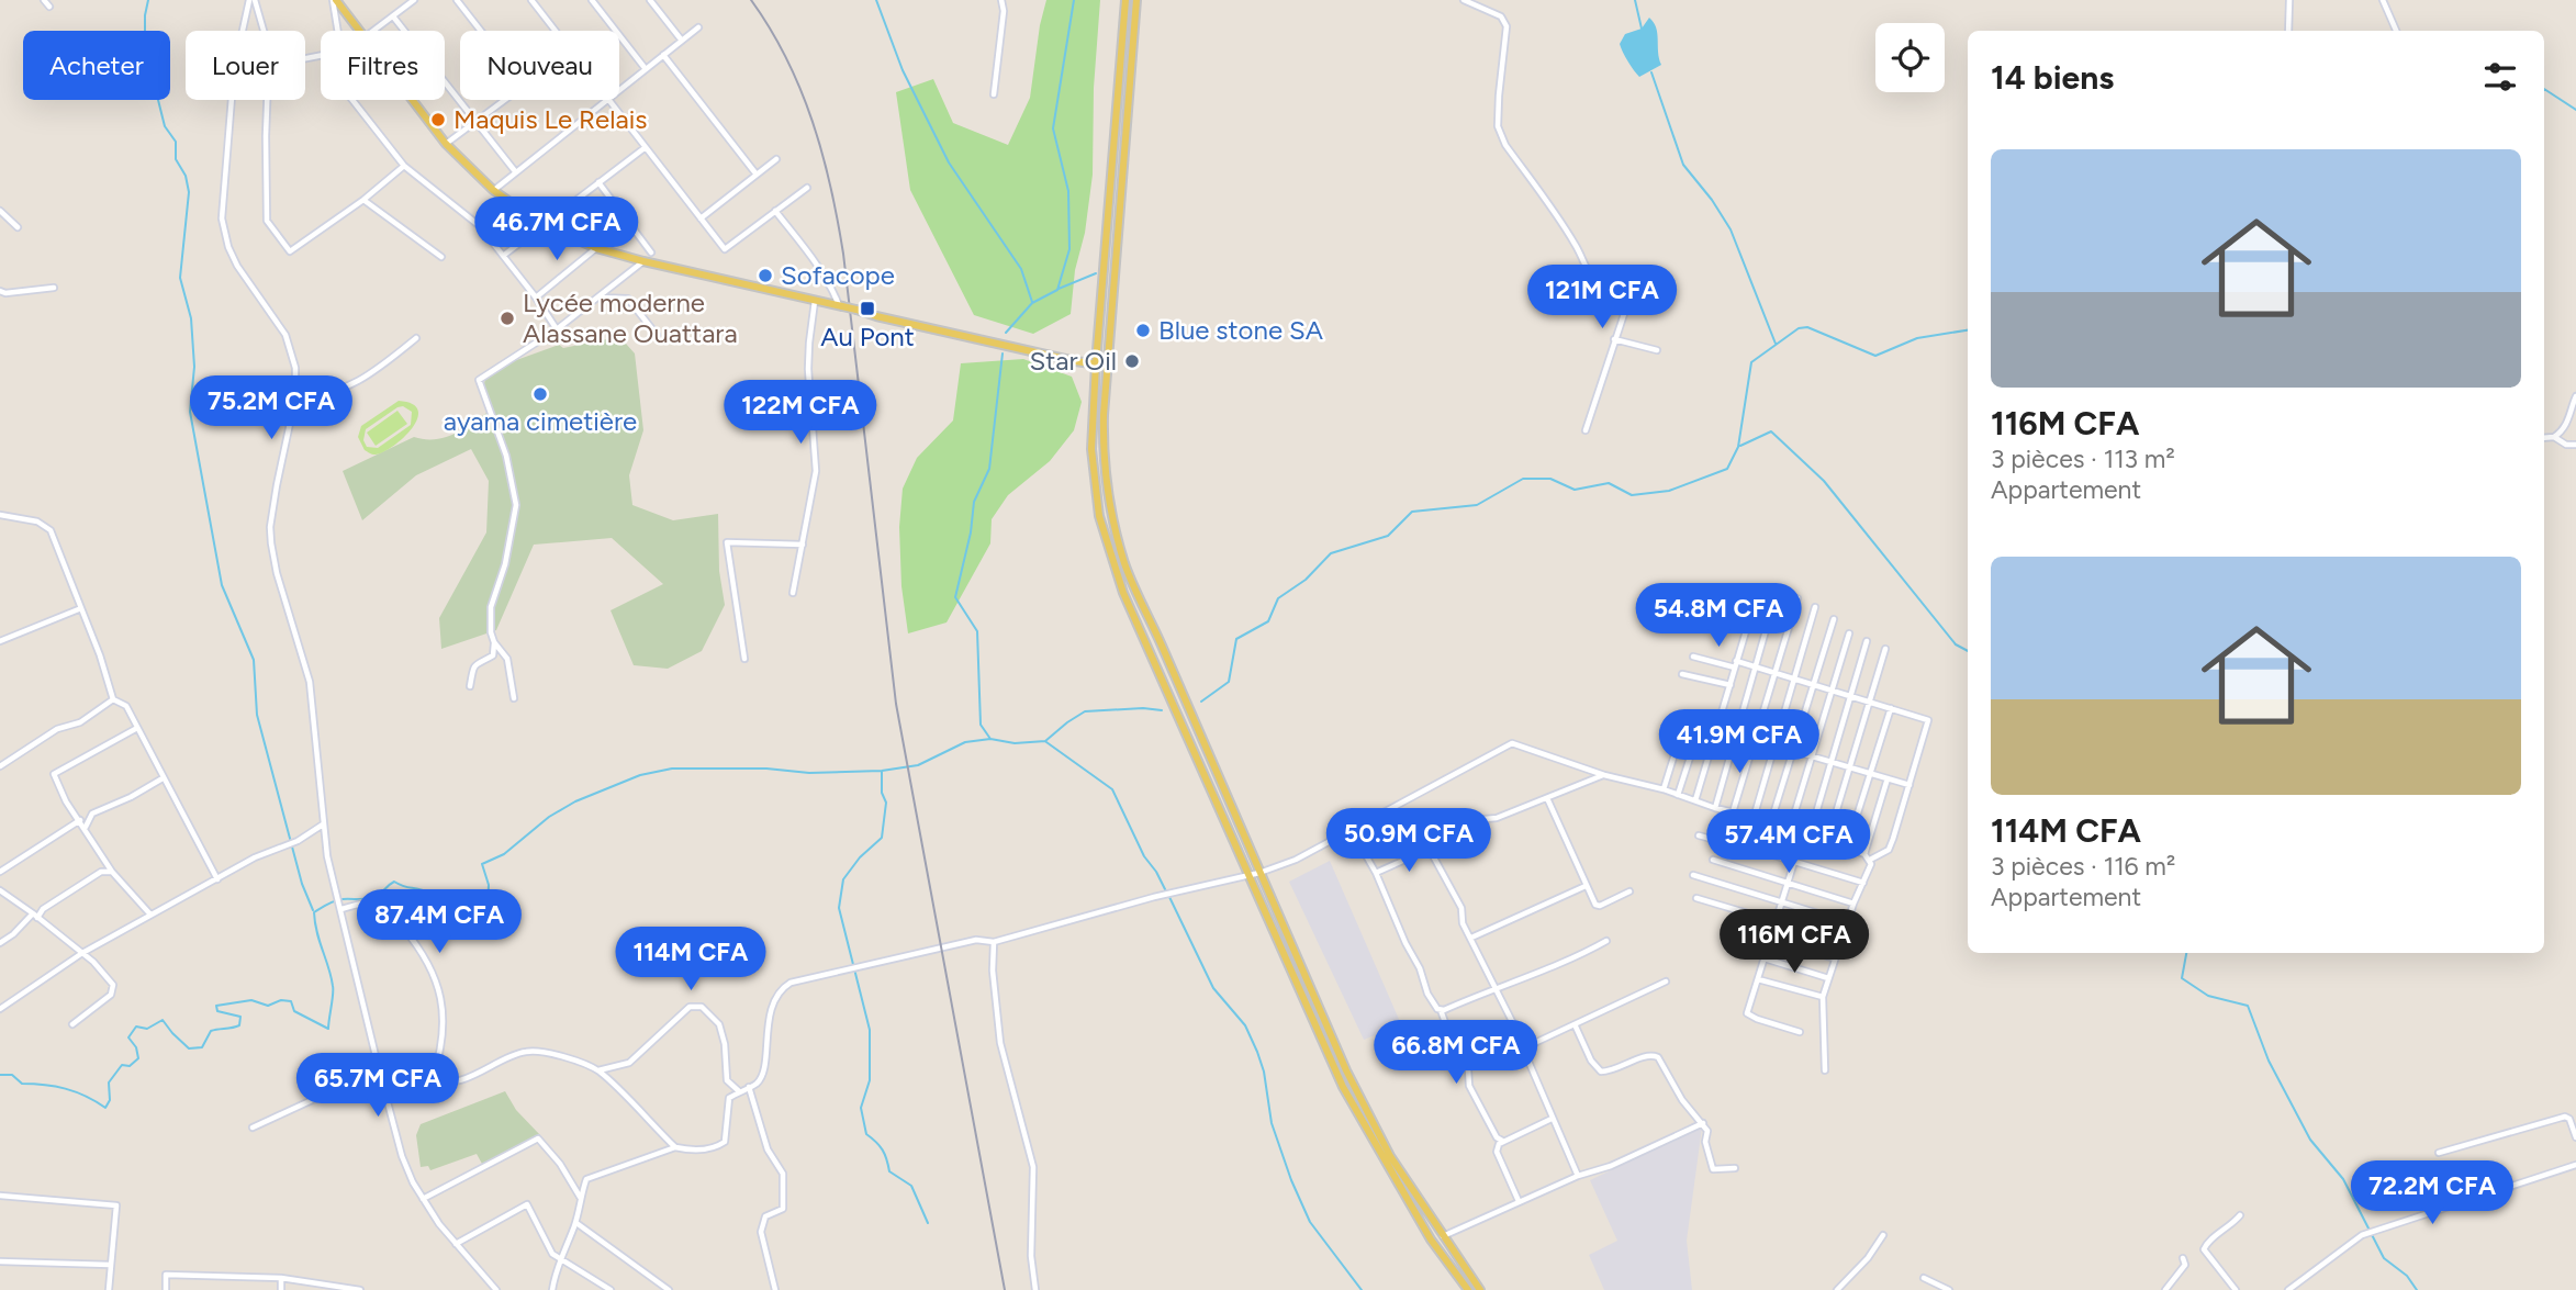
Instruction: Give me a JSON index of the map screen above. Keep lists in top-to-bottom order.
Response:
{
  "places": {
    "other": [
      "Maquis Le Relais",
      "Sofacope",
      "Lycée moderne Alassane Ouattara",
      "Blue stone SA",
      "Star Oil",
      "ayama cimetière"
    ],
    "transit": ["Au Pont"]
  },
  "page": {
    "chip": [
      "Acheter",
      "Louer",
      "Filtres",
      "Nouveau"
    ],
    "heading": "14 biens",
    "list": [
      {
        "name": "116M CFA",
        "note": "3 pièces · 113 m² · Appartement"
      },
      {
        "name": "114M CFA",
        "note": "3 pièces · 116 m² · Appartement"
      }
    ],
    "price": [
      "46.7M CFA",
      "121M CFA",
      "75.2M CFA",
      "122M CFA",
      "54.8M CFA",
      "41.9M CFA",
      "50.9M CFA",
      "57.4M CFA",
      "87.4M CFA",
      "116M CFA",
      "114M CFA",
      "66.8M CFA",
      "65.7M CFA",
      "72.2M CFA"
    ]
  }
}
